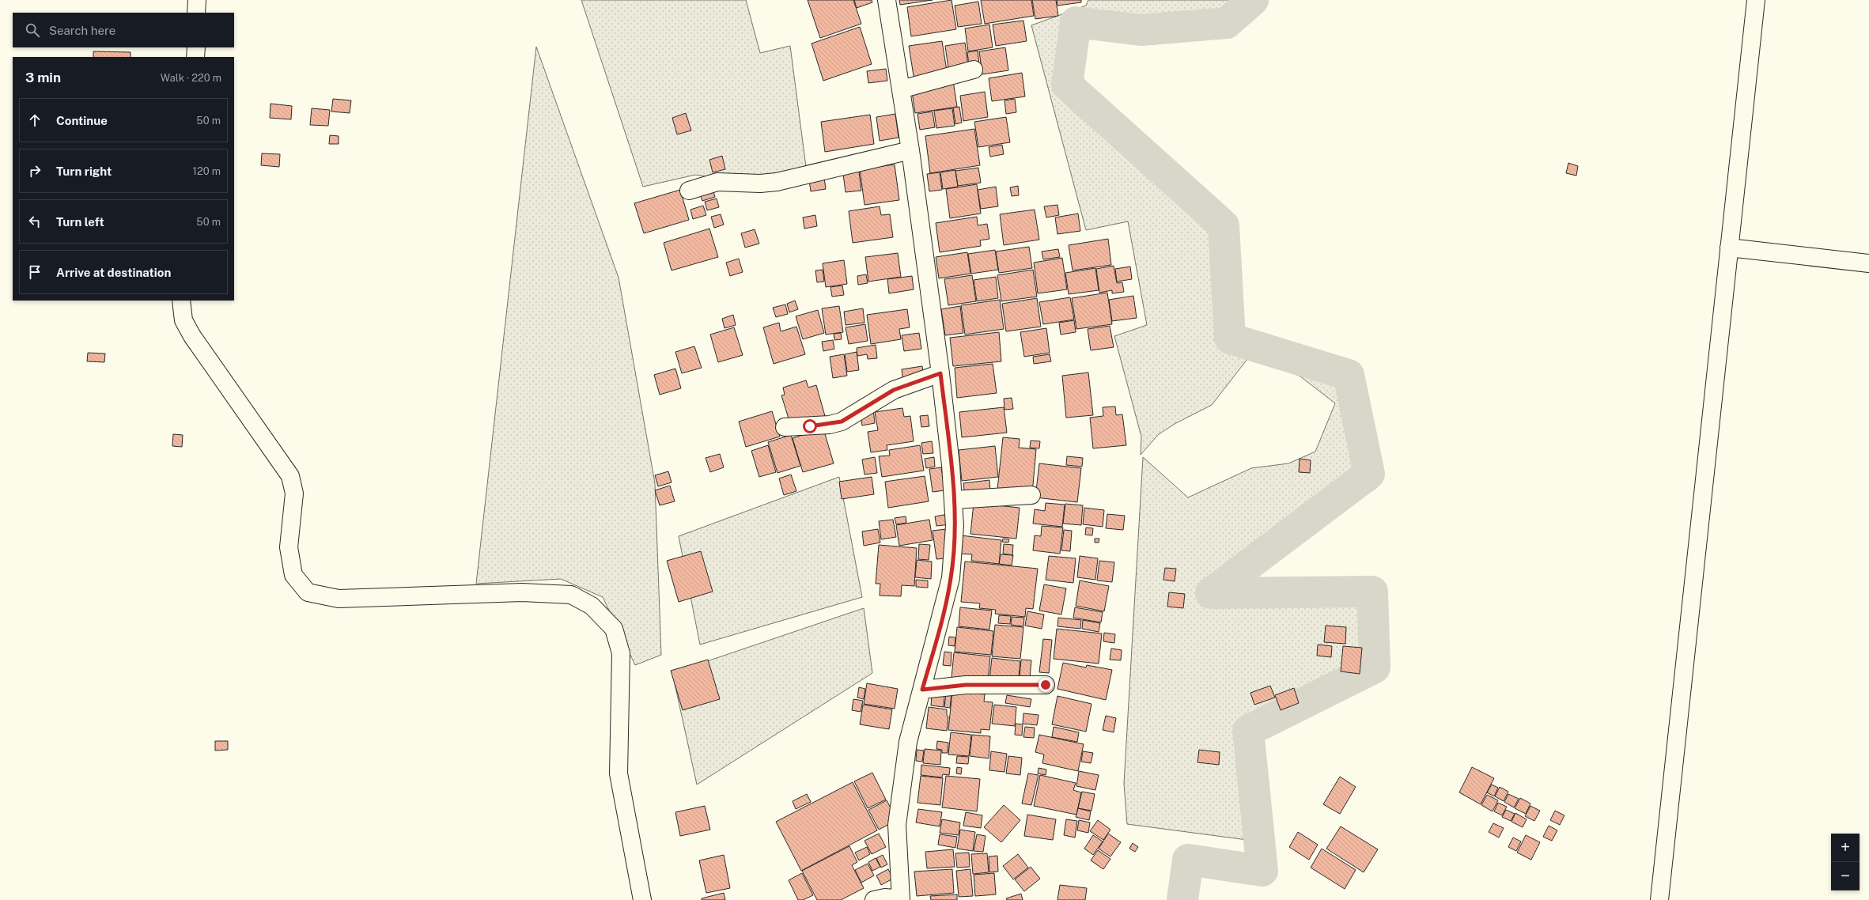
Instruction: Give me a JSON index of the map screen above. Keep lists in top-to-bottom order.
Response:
{
  "page": {
    "search": "Search here",
    "heading": ["3 min", "Walk · 220 m"],
    "list": [
      ["Continue", "50 m"],
      ["Turn right", "120 m"],
      ["Turn left", "50 m"],
      "Arrive at destination"
    ],
    "map_buttons": ["+", "−"]
  }
}
